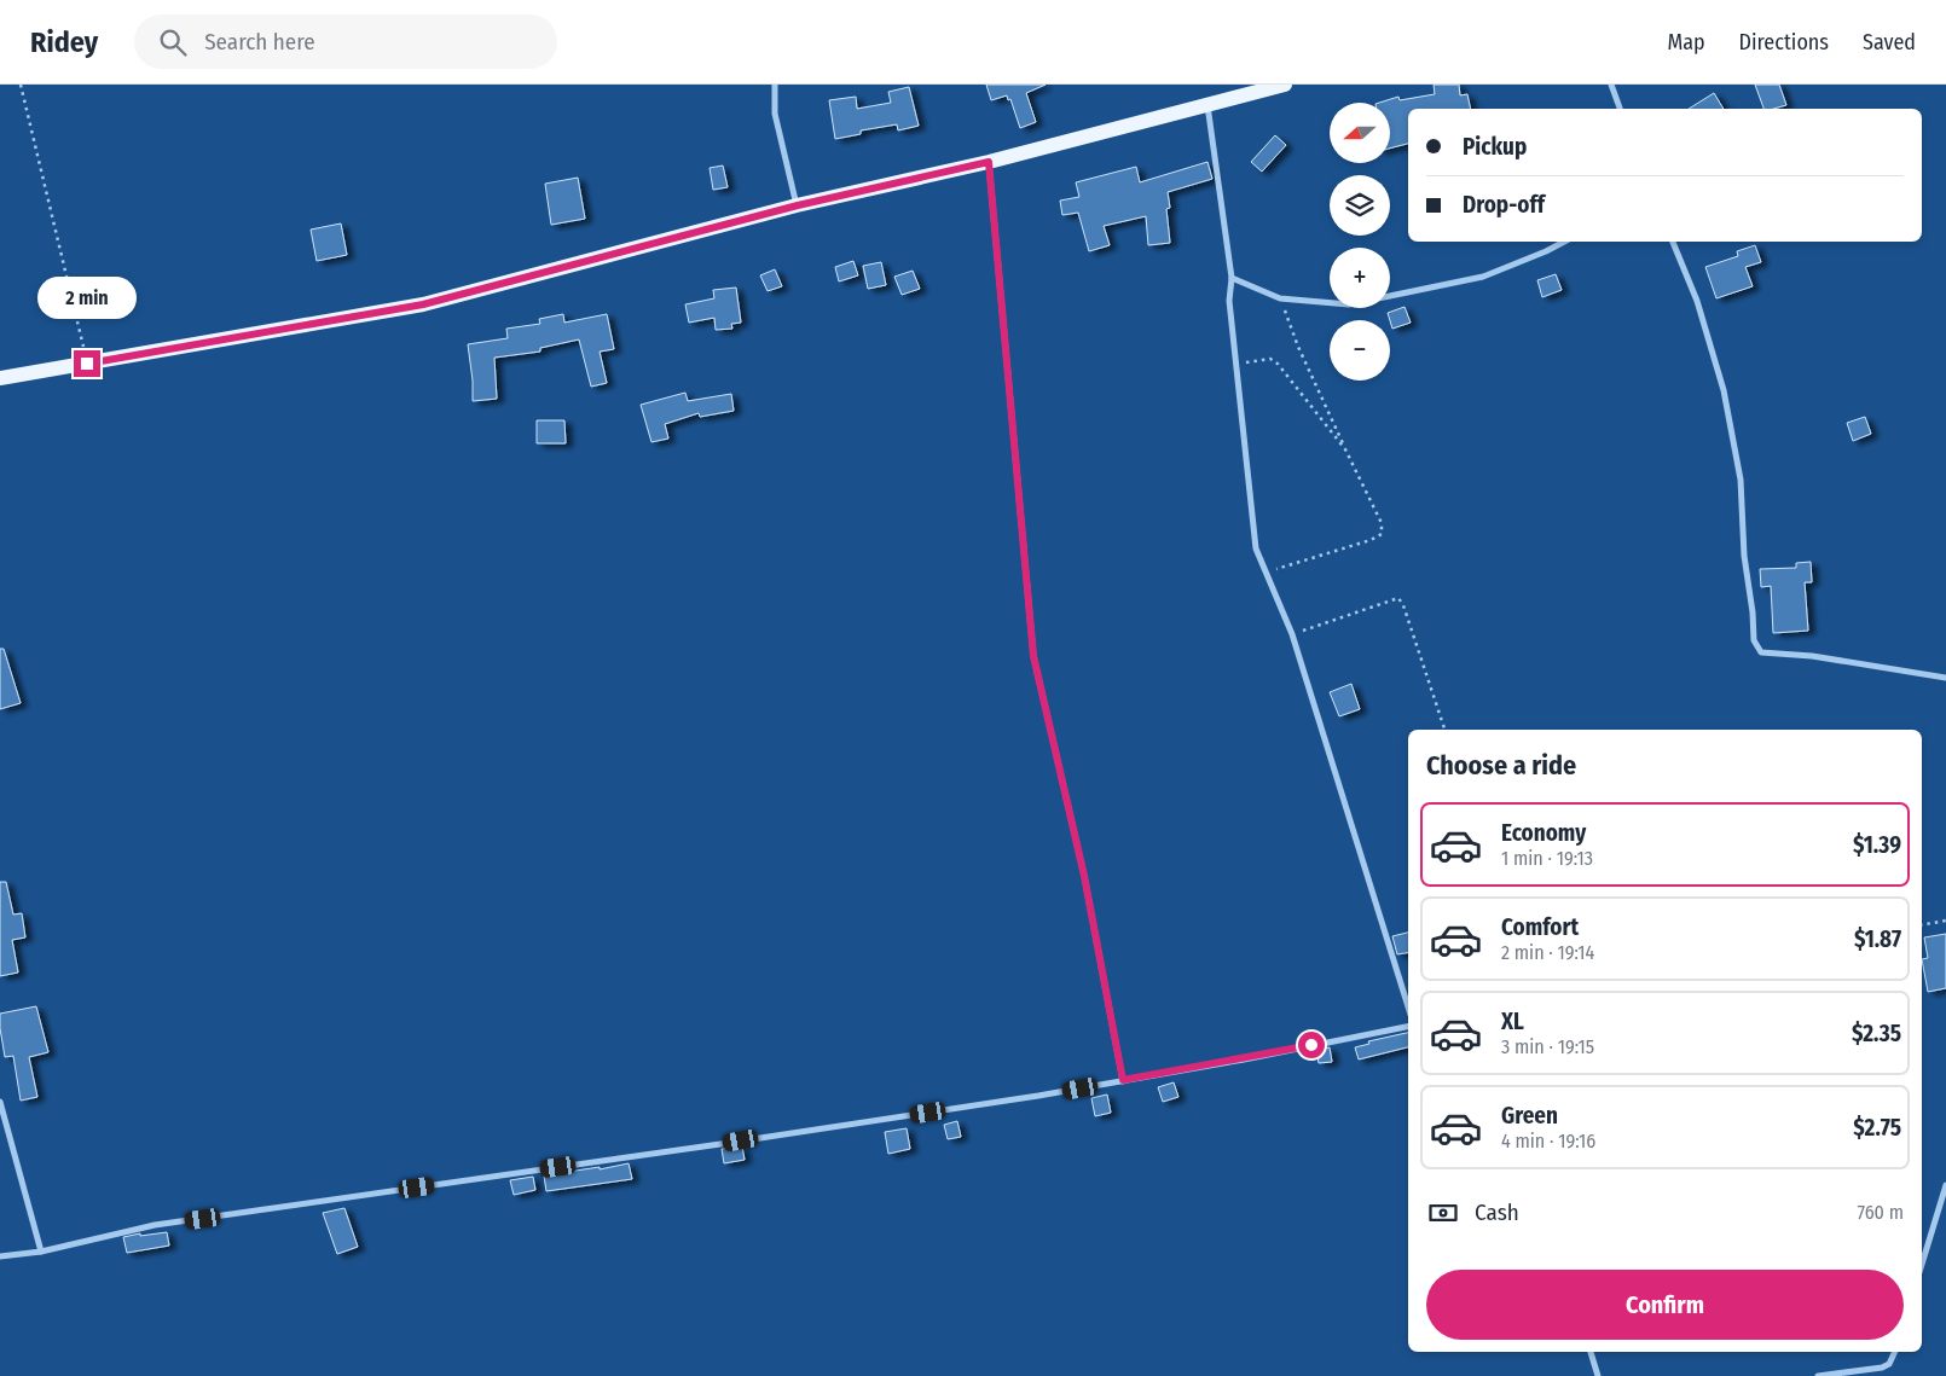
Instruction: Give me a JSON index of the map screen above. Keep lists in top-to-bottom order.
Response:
{
  "north": "left",
  "page": {
    "header": "Ridey",
    "search": "Search here",
    "nav": ["Map", "Directions", "Saved"],
    "map_buttons": ["+", "−"],
    "banner": ["Pickup", "Drop-off"],
    "bubble": "2 min",
    "heading": "Choose a ride",
    "list": [
      {
        "name": "Economy",
        "note": "1 min · 19:13",
        "value": "$1.39"
      },
      {
        "name": "Comfort",
        "note": "2 min · 19:14",
        "value": "$1.87"
      },
      {
        "name": "XL",
        "note": "3 min · 19:15",
        "value": "$2.35"
      },
      {
        "name": "Green",
        "note": "4 min · 19:16",
        "value": "$2.75"
      }
    ],
    "pay": ["Cash", "760 m"],
    "buttons": "Confirm"
  }
}
